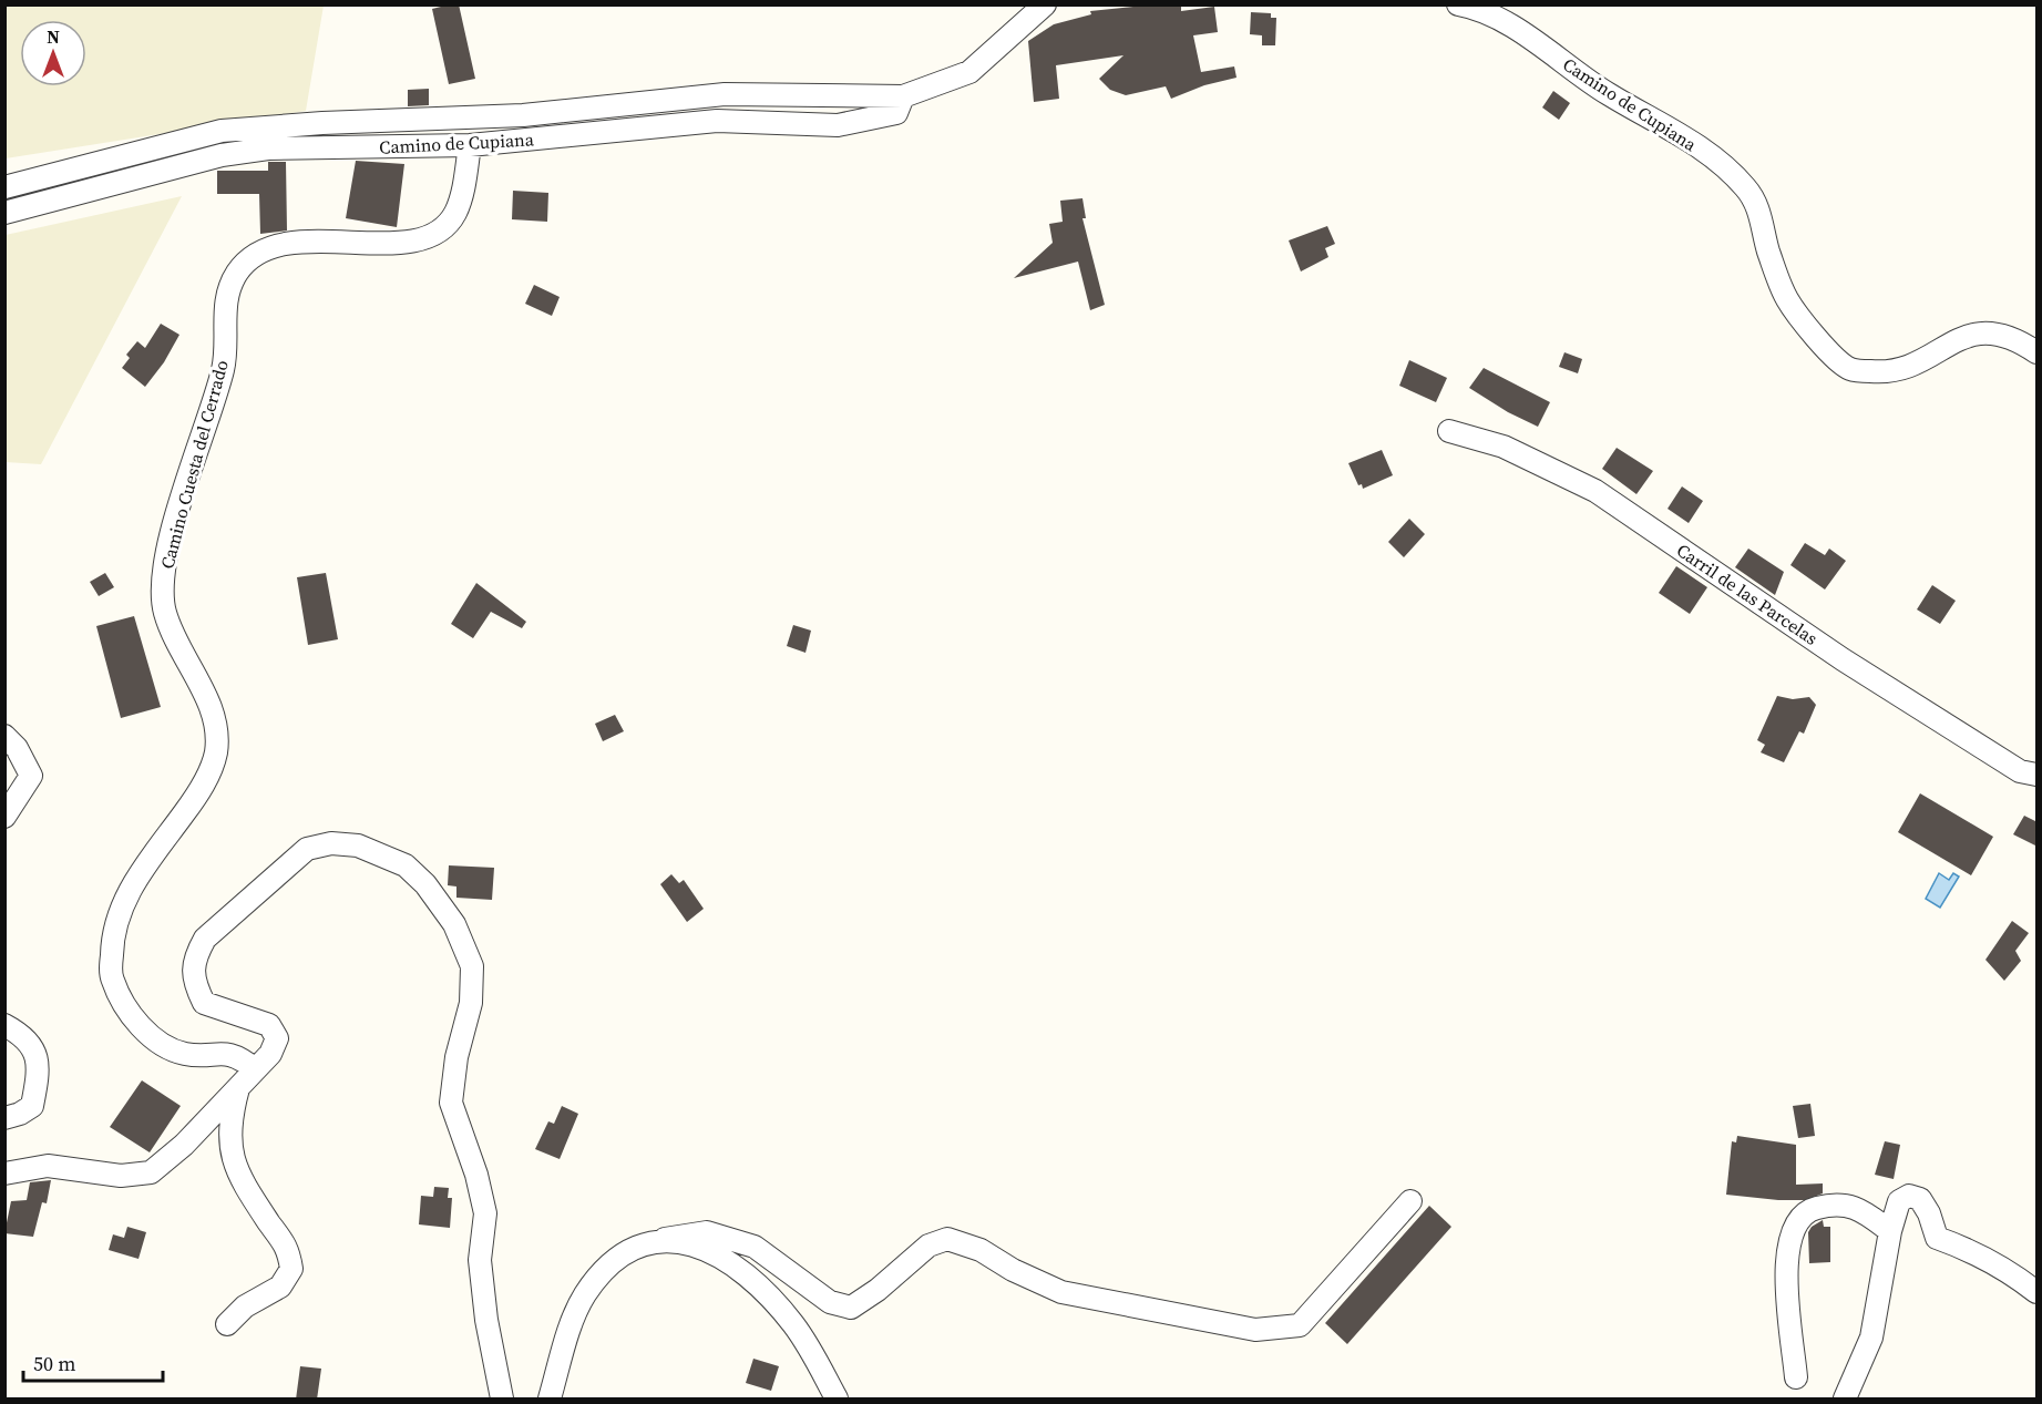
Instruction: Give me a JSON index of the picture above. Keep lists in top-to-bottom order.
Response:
{
  "streets": {
    "street": ["Camino de Cupiana", "Camino Cuesta del Cerrado", "Carril de las Parcelas"]
  },
  "crossings": [
    ["Camino de Cupiana", "Camino Cuesta del Cerrado"]
  ],
  "scale_bar": "50 m",
  "north": "top"
}
